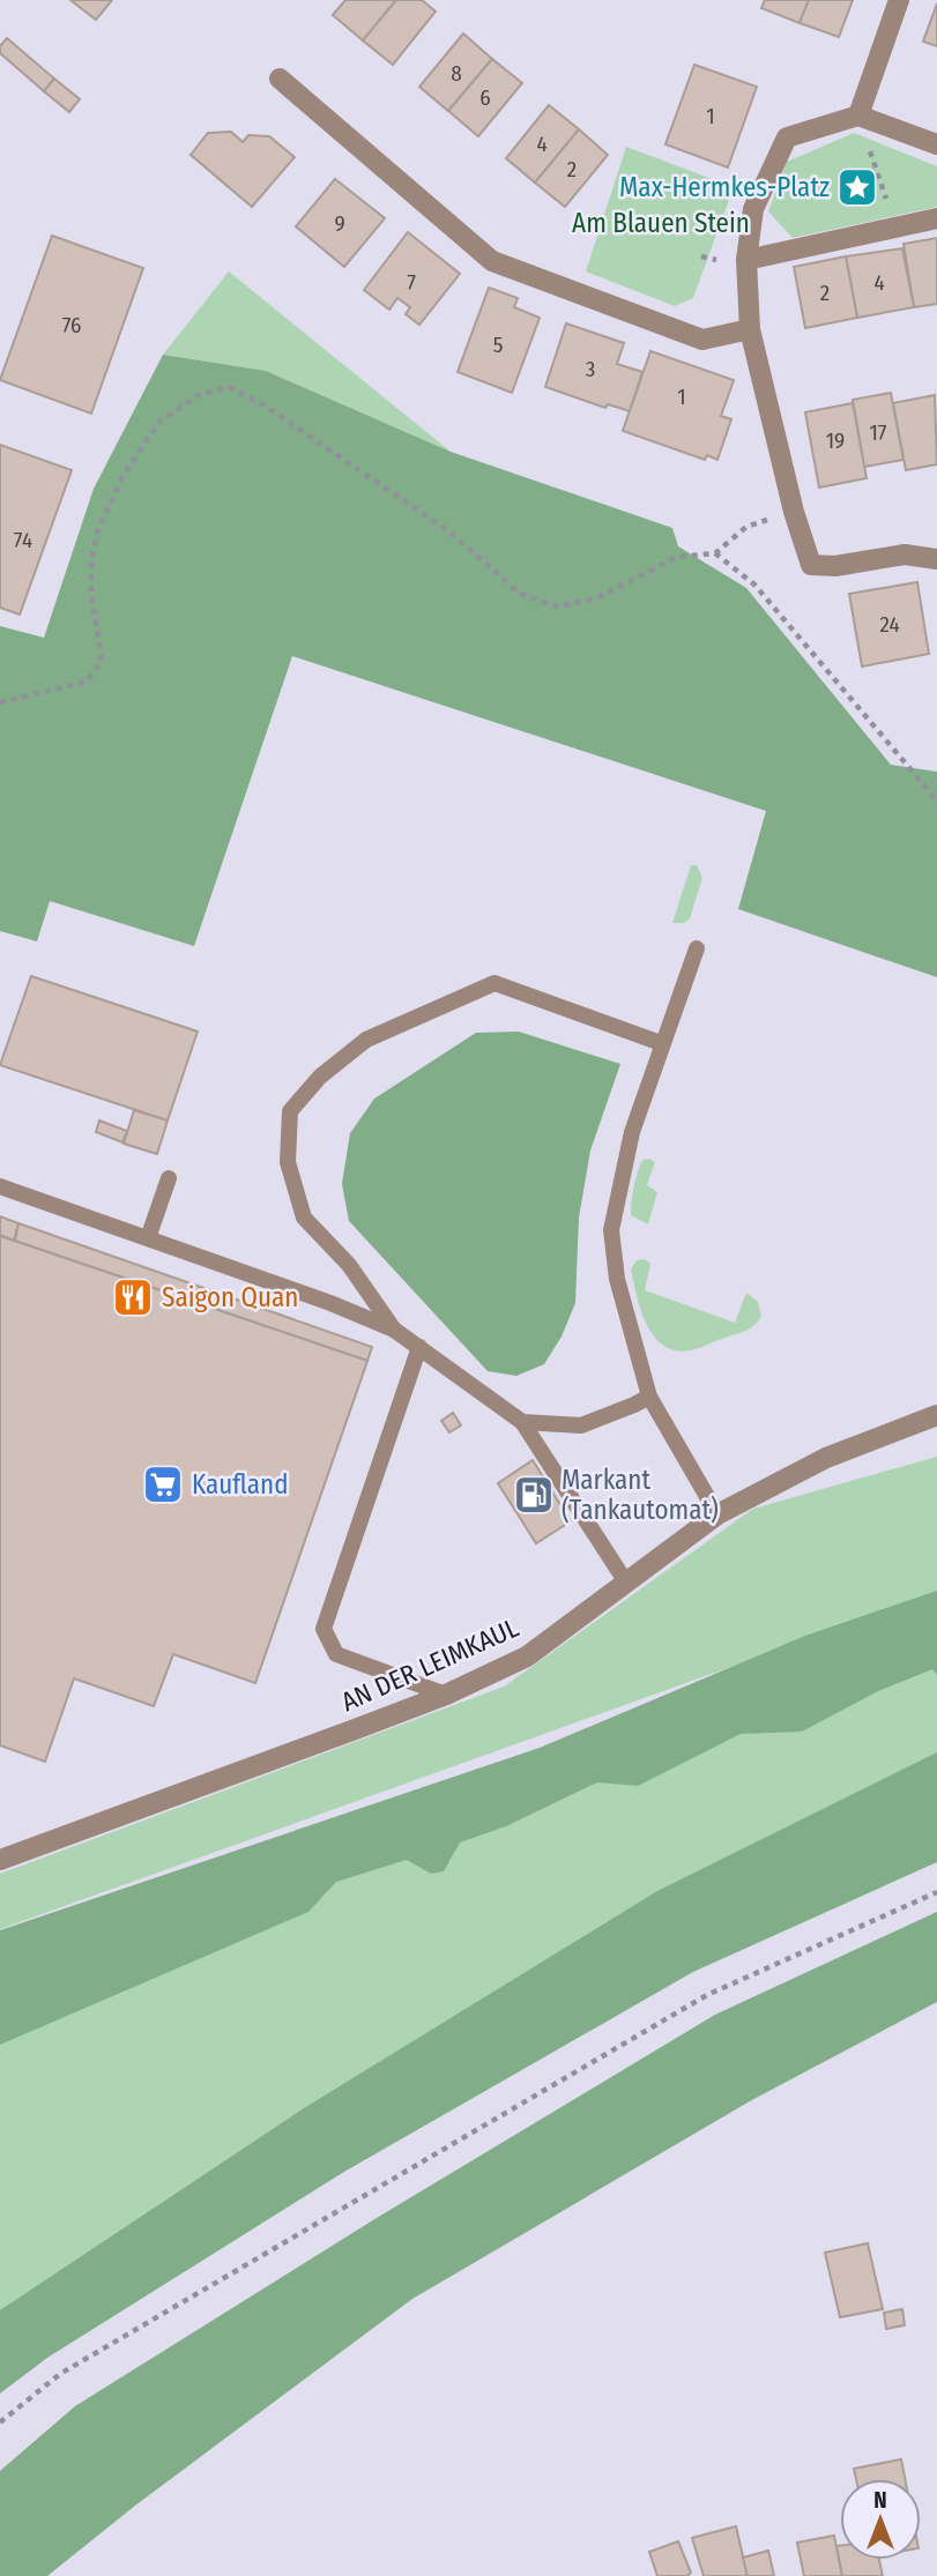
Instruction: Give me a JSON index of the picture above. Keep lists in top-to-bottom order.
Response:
{
  "streets": {
    "street": ["AN DER LEIMKAUL"]
  },
  "parks": ["Am Blauen Stein"],
  "places": {
    "place": ["Max-Hermkes-Platz"],
    "restaurant": ["Saigon Quan"],
    "supermarket": ["Kaufland"],
    "fuel station": ["Markant (Tankautomat)"]
  },
  "house_numbers": [
    "8",
    "6",
    "1",
    "4",
    "2",
    "9",
    "7",
    "4",
    "2",
    "76",
    "5",
    "3",
    "1",
    "17",
    "19",
    "74",
    "24"
  ],
  "north": "top"
}
